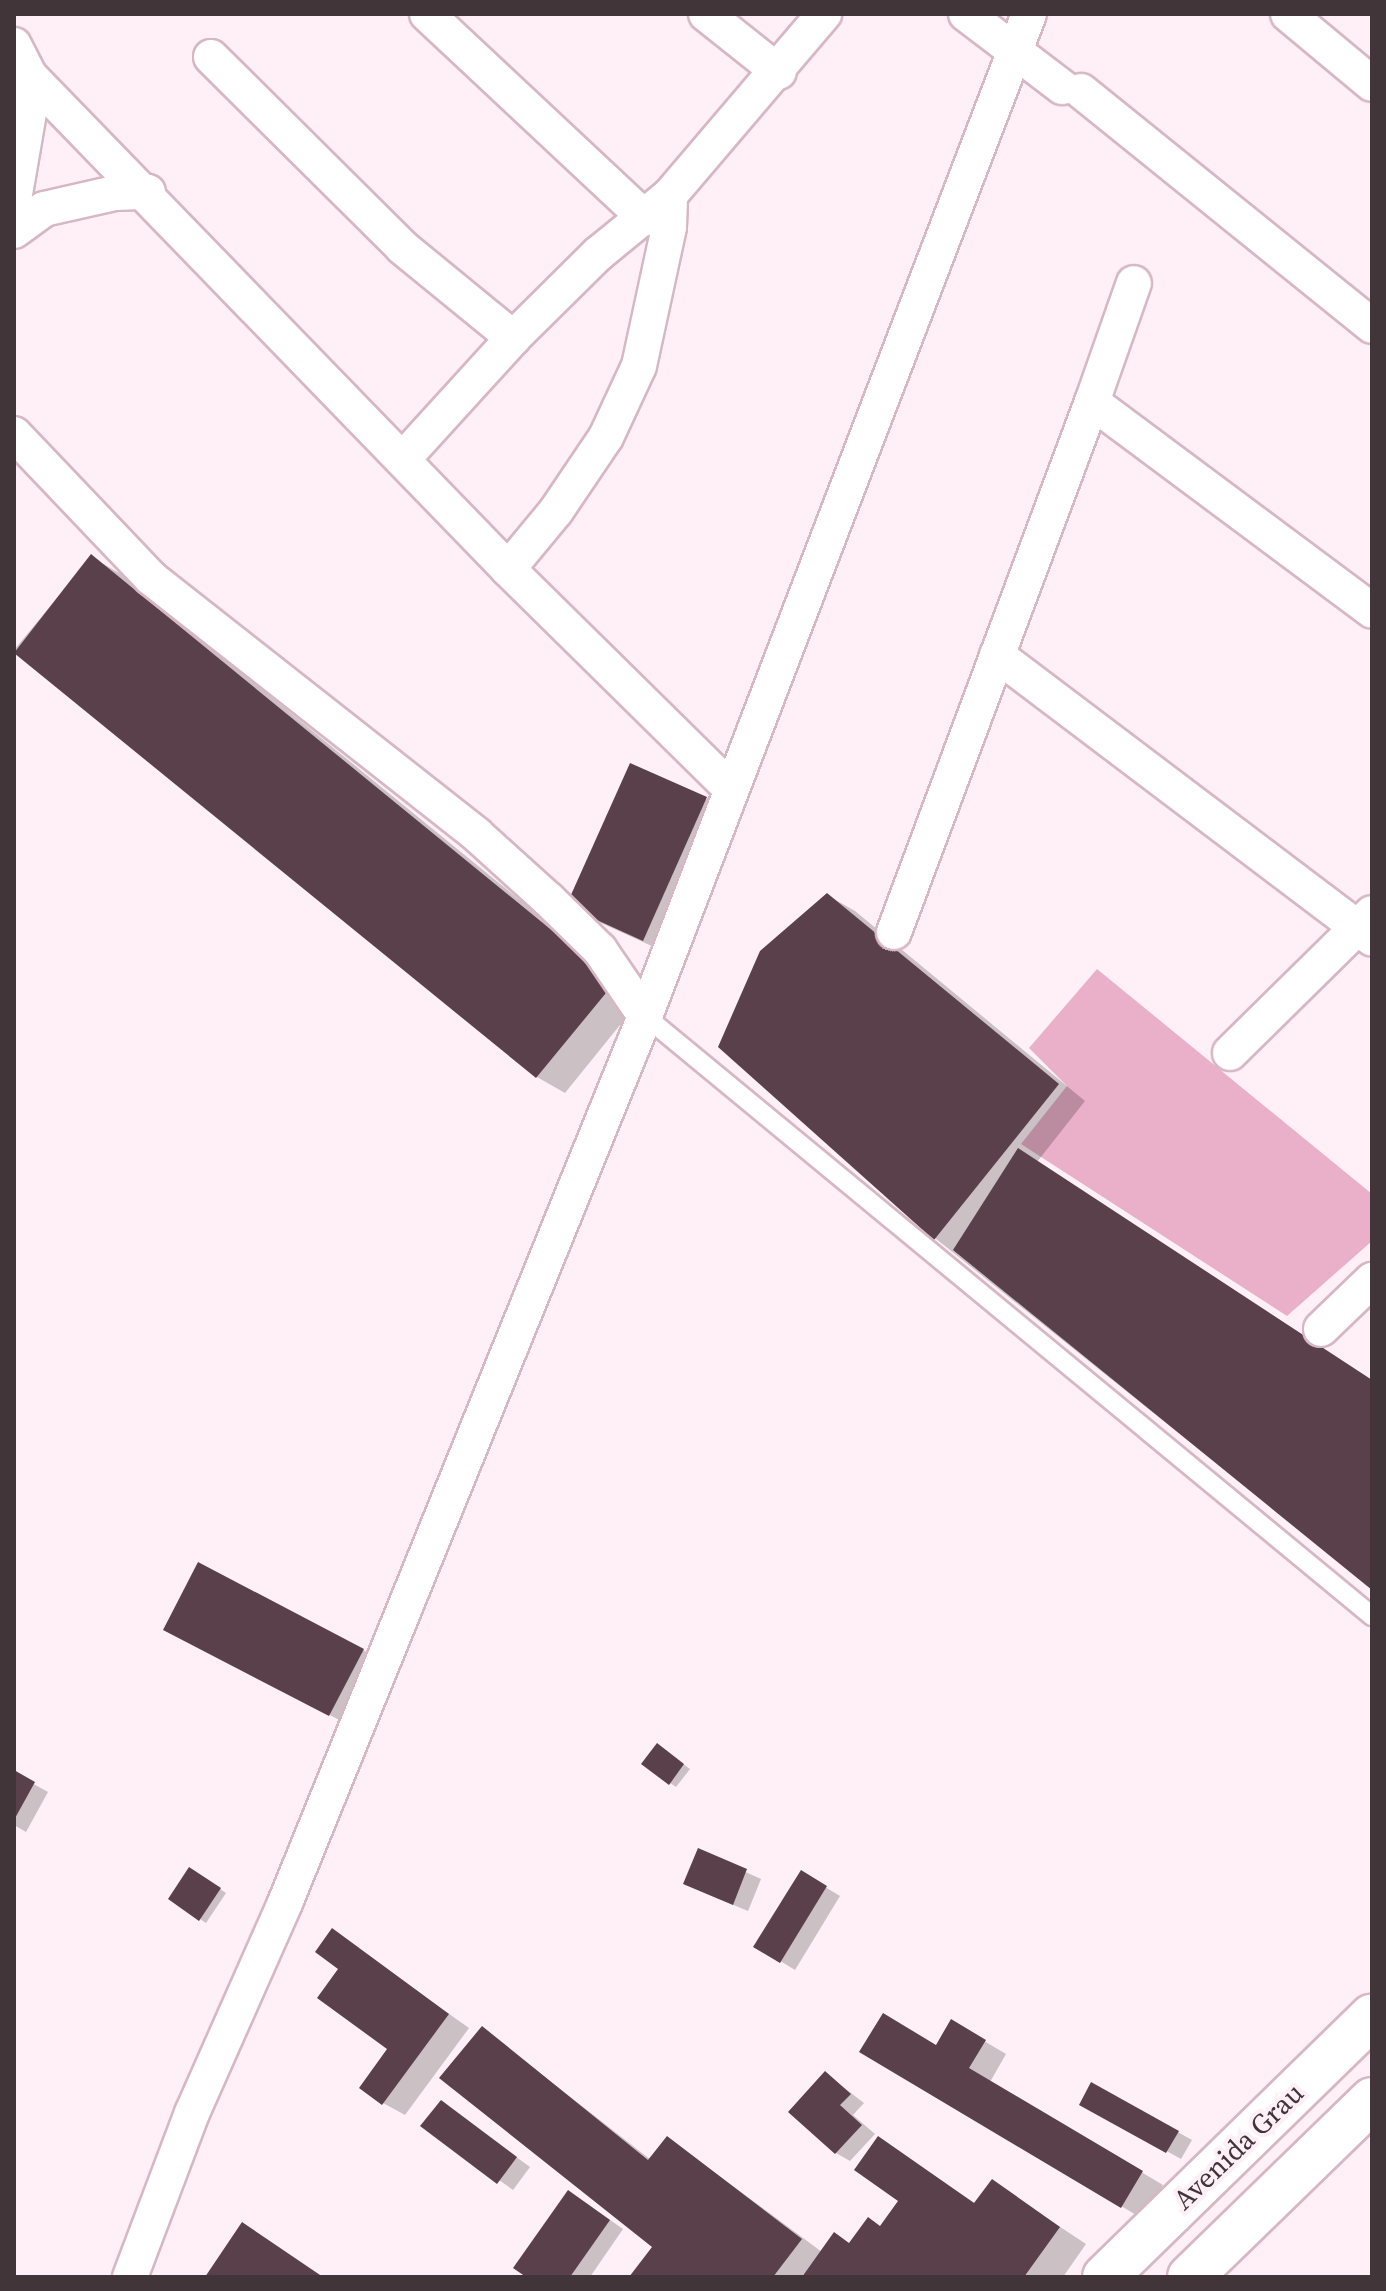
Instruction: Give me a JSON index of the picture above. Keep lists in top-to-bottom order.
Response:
{
  "streets": {
    "street": ["Avenida Grau"]
  }
}
